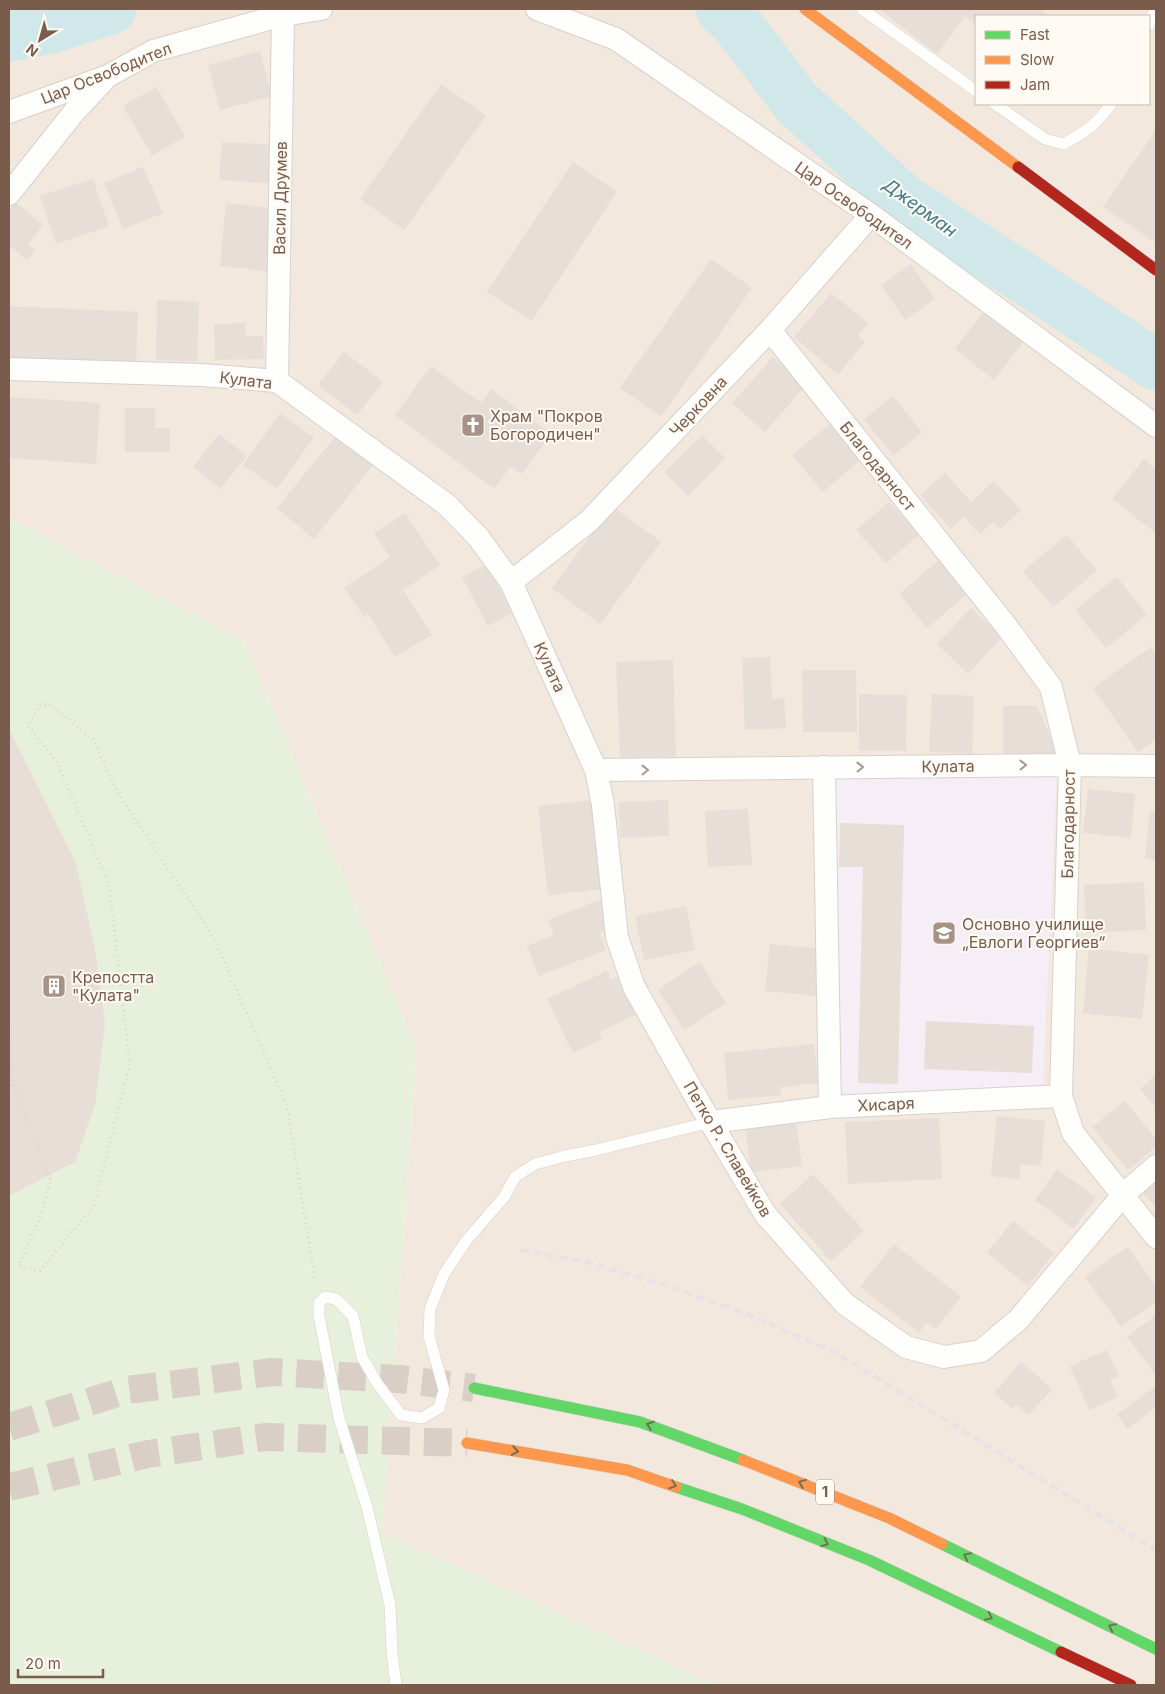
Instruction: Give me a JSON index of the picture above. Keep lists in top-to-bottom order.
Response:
{
  "streets": {
    "main road": ["1"],
    "street": [
      "Цар Освободител",
      "Васил Друмев",
      "Кулата",
      "Черковна",
      "Благодарност",
      "Хисаря",
      "Петко Р. Славейков"
    ]
  },
  "crossings": [
    ["Цар Освободител", "Васил Друмев"],
    ["Цар Освободител", "Черковна"],
    ["Васил Друмев", "Кулата"],
    ["Кулата", "Черковна"],
    ["Кулата", "Благодарност"],
    ["Кулата", "Петко Р. Славейков"],
    ["Черковна", "Благодарност"],
    ["Благодарност", "Хисаря"],
    ["Благодарност", "Петко Р. Славейков"],
    ["Хисаря", "Петко Р. Славейков"]
  ],
  "one_way": ["Кулата"],
  "water": ["Джерман"],
  "places": {
    "church": ["Храм \"Покров Богородичен\""],
    "school or university": ["Основно училище „Евлоги Георгиев“"],
    "building": ["Крепостта \"Кулата\""]
  },
  "legend": ["Fast", "Slow", "Jam"],
  "scale_bar": "20 m",
  "north": "bottom left"
}
